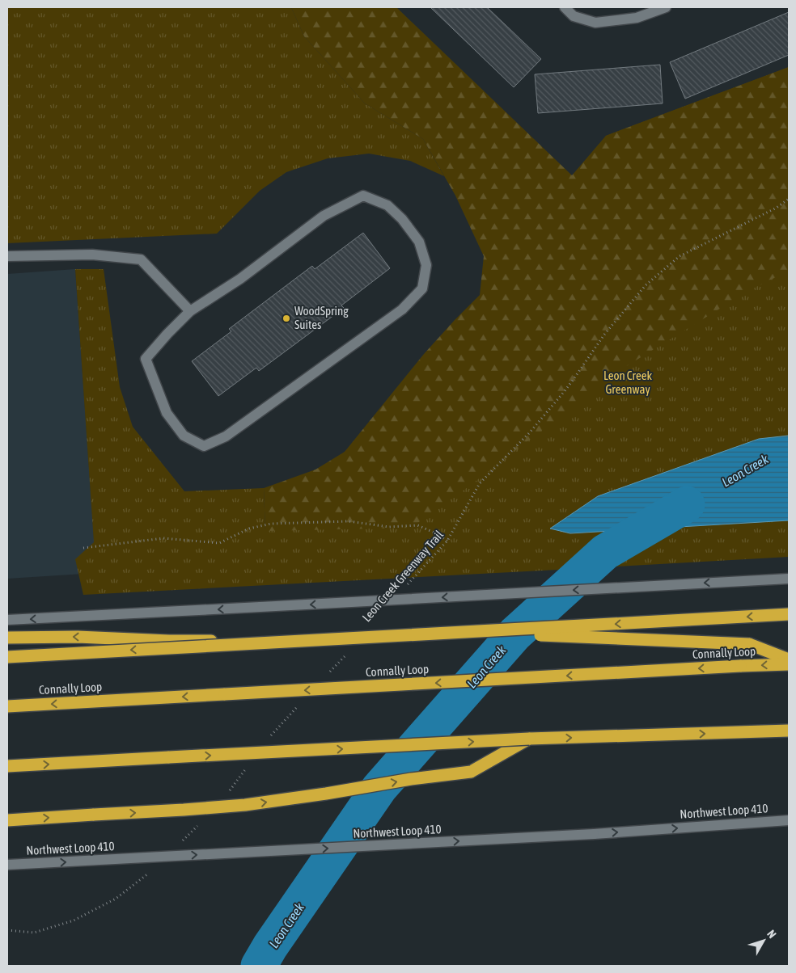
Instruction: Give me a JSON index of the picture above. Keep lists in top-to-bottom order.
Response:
{
  "streets": {
    "highway": ["Connally Loop"],
    "main road": ["Northwest Loop 410"],
    "path": ["Leon Creek Greenway Trail"]
  },
  "one_way": ["Northwest Loop 410"],
  "water": ["Leon Creek"],
  "parks": ["Leon Creek Greenway"],
  "places": ["WoodSpring Suites"],
  "north": "top right"
}
